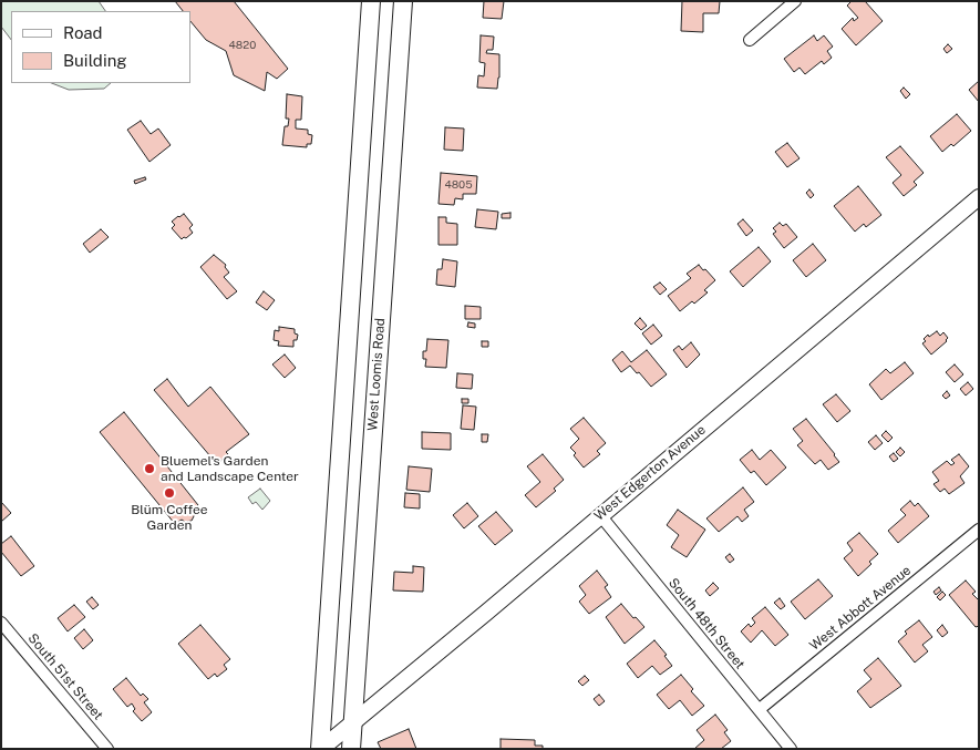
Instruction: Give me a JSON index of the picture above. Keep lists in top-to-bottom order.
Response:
{
  "streets": {
    "main road": ["West Loomis Road"],
    "street": [
      "West Edgerton Avenue",
      "West Abbott Avenue",
      "South 48th Street",
      "South 51st Street"
    ]
  },
  "crossings": [
    ["West Loomis Road", "West Edgerton Avenue"],
    ["West Edgerton Avenue", "South 48th Street"],
    ["West Abbott Avenue", "South 48th Street"]
  ],
  "places": ["Bluemel's Garden and Landscape Center", "Blüm Coffee Garden"],
  "house_numbers": ["4820", "4805"],
  "legend": ["Road", "Building"]
}
